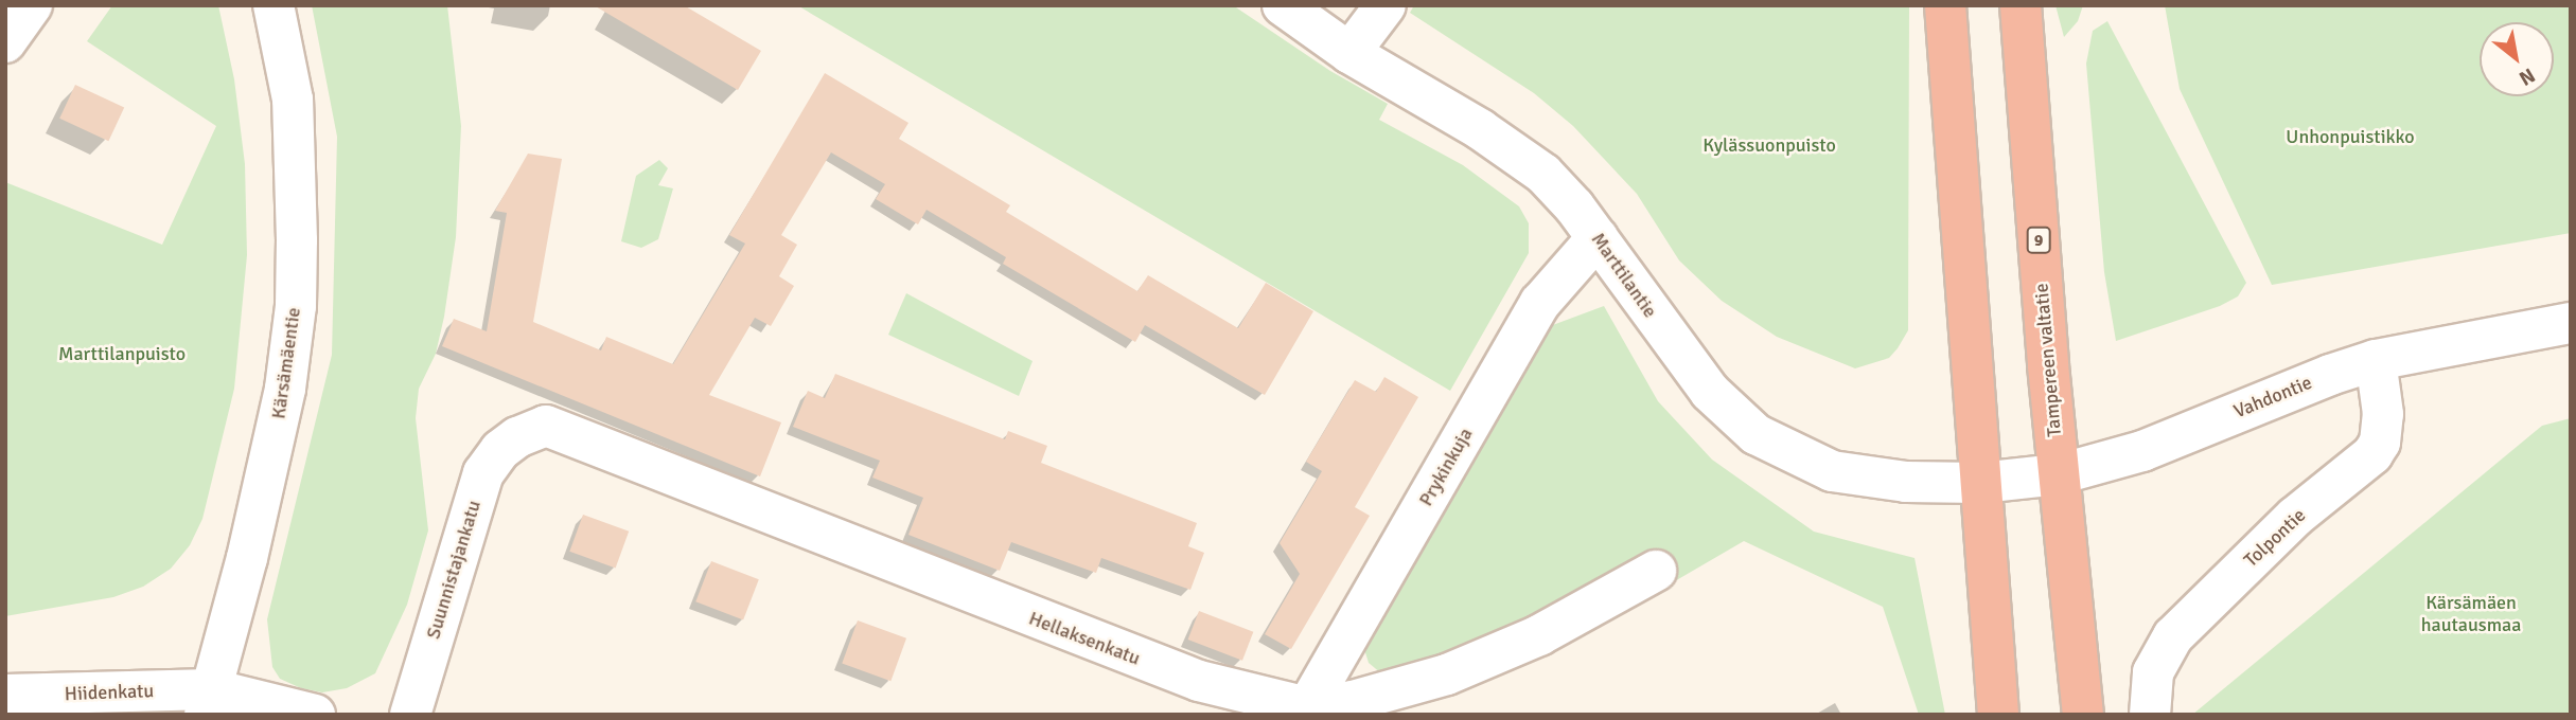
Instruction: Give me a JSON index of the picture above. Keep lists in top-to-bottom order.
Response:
{
  "streets": {
    "highway": ["9", "Tampereen valtatie"],
    "street": [
      "Marttilantie",
      "Kärsämäentie",
      "Vahdontie",
      "Prykinkuja",
      "Tolpontie",
      "Suunnistajankatu",
      "Hellaksenkatu",
      "Hiidenkatu"
    ]
  },
  "crossings": [
    ["Marttilantie", "Vahdontie"],
    ["Marttilantie", "Prykinkuja"],
    ["Tampereen valtatie", "Vahdontie"],
    ["Kärsämäentie", "Hiidenkatu"],
    ["Vahdontie", "Tolpontie"],
    ["Prykinkuja", "Hellaksenkatu"],
    ["Suunnistajankatu", "Hellaksenkatu"]
  ],
  "parks": [
    "Unhonpuistikko",
    "Kylässuonpuisto",
    "Marttilanpuisto",
    "Kärsämäen hautausmaa"
  ],
  "north": "bottom right"
}
